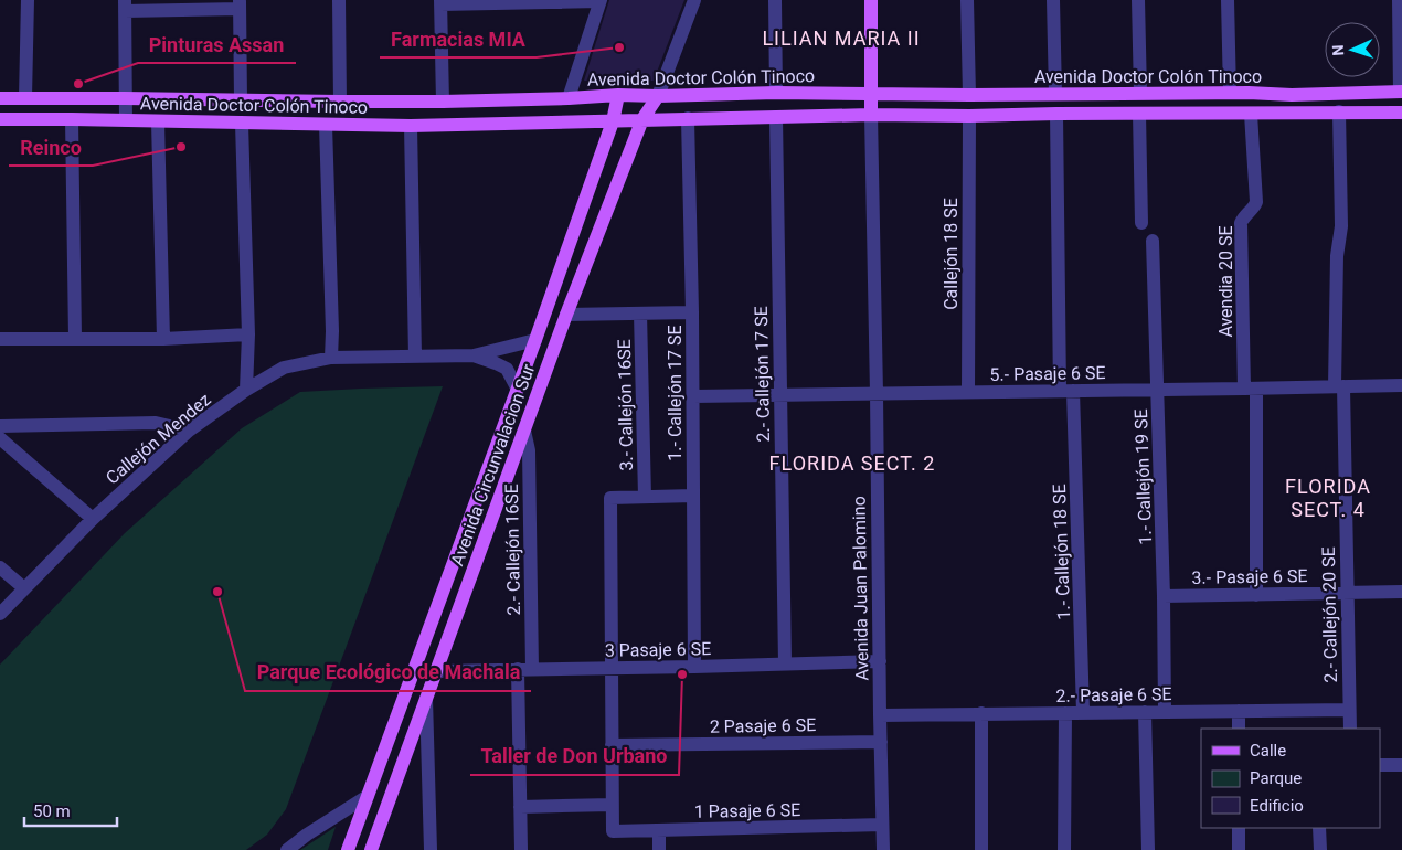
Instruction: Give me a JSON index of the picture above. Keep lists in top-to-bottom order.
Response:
{
  "streets": {
    "main road": ["Avenida Doctor Colón Tinoco", "Avenida Circunvalacion Sur", "Avenida Juan Palomino"],
    "street": [
      "Callejón 18 SE",
      "Avendia 20 SE",
      "5.- Pasaje 6 SE",
      "2.- Callejón 17 SE",
      "1.- Callejón 17 SE",
      "3.- Callejón 16SE",
      "Callejón Mendez",
      "1.- Callejón 19 SE",
      "2.- Callejón 16SE",
      "1.- Callejón 18 SE",
      "3.- Pasaje 6 SE",
      "2.- Callejón 20 SE",
      "3 Pasaje 6 SE",
      "2.- Pasaje 6 SE",
      "2 Pasaje 6 SE",
      "1 Pasaje 6 SE"
    ]
  },
  "crossings": [
    ["Avenida Doctor Colón Tinoco", "Callejón 18 SE"],
    ["Avenida Doctor Colón Tinoco", "Avendia 20 SE"],
    ["Avenida Doctor Colón Tinoco", "2.- Callejón 17 SE"],
    ["Avenida Doctor Colón Tinoco", "1.- Callejón 17 SE"],
    ["Avenida Doctor Colón Tinoco", "Avenida Circunvalacion Sur"],
    ["Avenida Doctor Colón Tinoco", "1.- Callejón 18 SE"],
    ["Avenida Doctor Colón Tinoco", "Avenida Juan Palomino"],
    ["Avenida Doctor Colón Tinoco", "2.- Callejón 20 SE"],
    ["Callejón 18 SE", "5.- Pasaje 6 SE"],
    ["Avendia 20 SE", "5.- Pasaje 6 SE"],
    ["Avendia 20 SE", "3.- Pasaje 6 SE"],
    ["5.- Pasaje 6 SE", "2.- Callejón 17 SE"],
    ["5.- Pasaje 6 SE", "1.- Callejón 17 SE"],
    ["5.- Pasaje 6 SE", "1.- Callejón 19 SE"],
    ["5.- Pasaje 6 SE", "1.- Callejón 18 SE"],
    ["5.- Pasaje 6 SE", "Avenida Juan Palomino"],
    ["5.- Pasaje 6 SE", "2.- Callejón 20 SE"],
    ["2.- Callejón 17 SE", "3 Pasaje 6 SE"],
    ["1.- Callejón 17 SE", "3 Pasaje 6 SE"],
    ["Callejón Mendez", "Avenida Circunvalacion Sur"],
    ["Avenida Circunvalacion Sur", "2.- Callejón 16SE"],
    ["Avenida Circunvalacion Sur", "3 Pasaje 6 SE"],
    ["1.- Callejón 19 SE", "3.- Pasaje 6 SE"],
    ["1.- Callejón 19 SE", "2.- Pasaje 6 SE"],
    ["2.- Callejón 16SE", "3 Pasaje 6 SE"],
    ["1.- Callejón 18 SE", "2.- Pasaje 6 SE"],
    ["3.- Pasaje 6 SE", "2.- Callejón 20 SE"],
    ["Avenida Juan Palomino", "3 Pasaje 6 SE"],
    ["Avenida Juan Palomino", "2.- Pasaje 6 SE"],
    ["Avenida Juan Palomino", "2 Pasaje 6 SE"],
    ["Avenida Juan Palomino", "1 Pasaje 6 SE"],
    ["2.- Callejón 20 SE", "2.- Pasaje 6 SE"]
  ],
  "districts": ["LILIAN MARIA II", "FLORIDA SECT. 2", "FLORIDA SECT. 4"],
  "places": [
    "Farmacias MIA",
    "Pinturas Assan",
    "Reinco",
    "Parque Ecológico de Machala",
    "Taller de Don Urbano"
  ],
  "legend": ["Calle", "Parque", "Edificio"],
  "scale_bar": "50 m",
  "north": "left"
}
